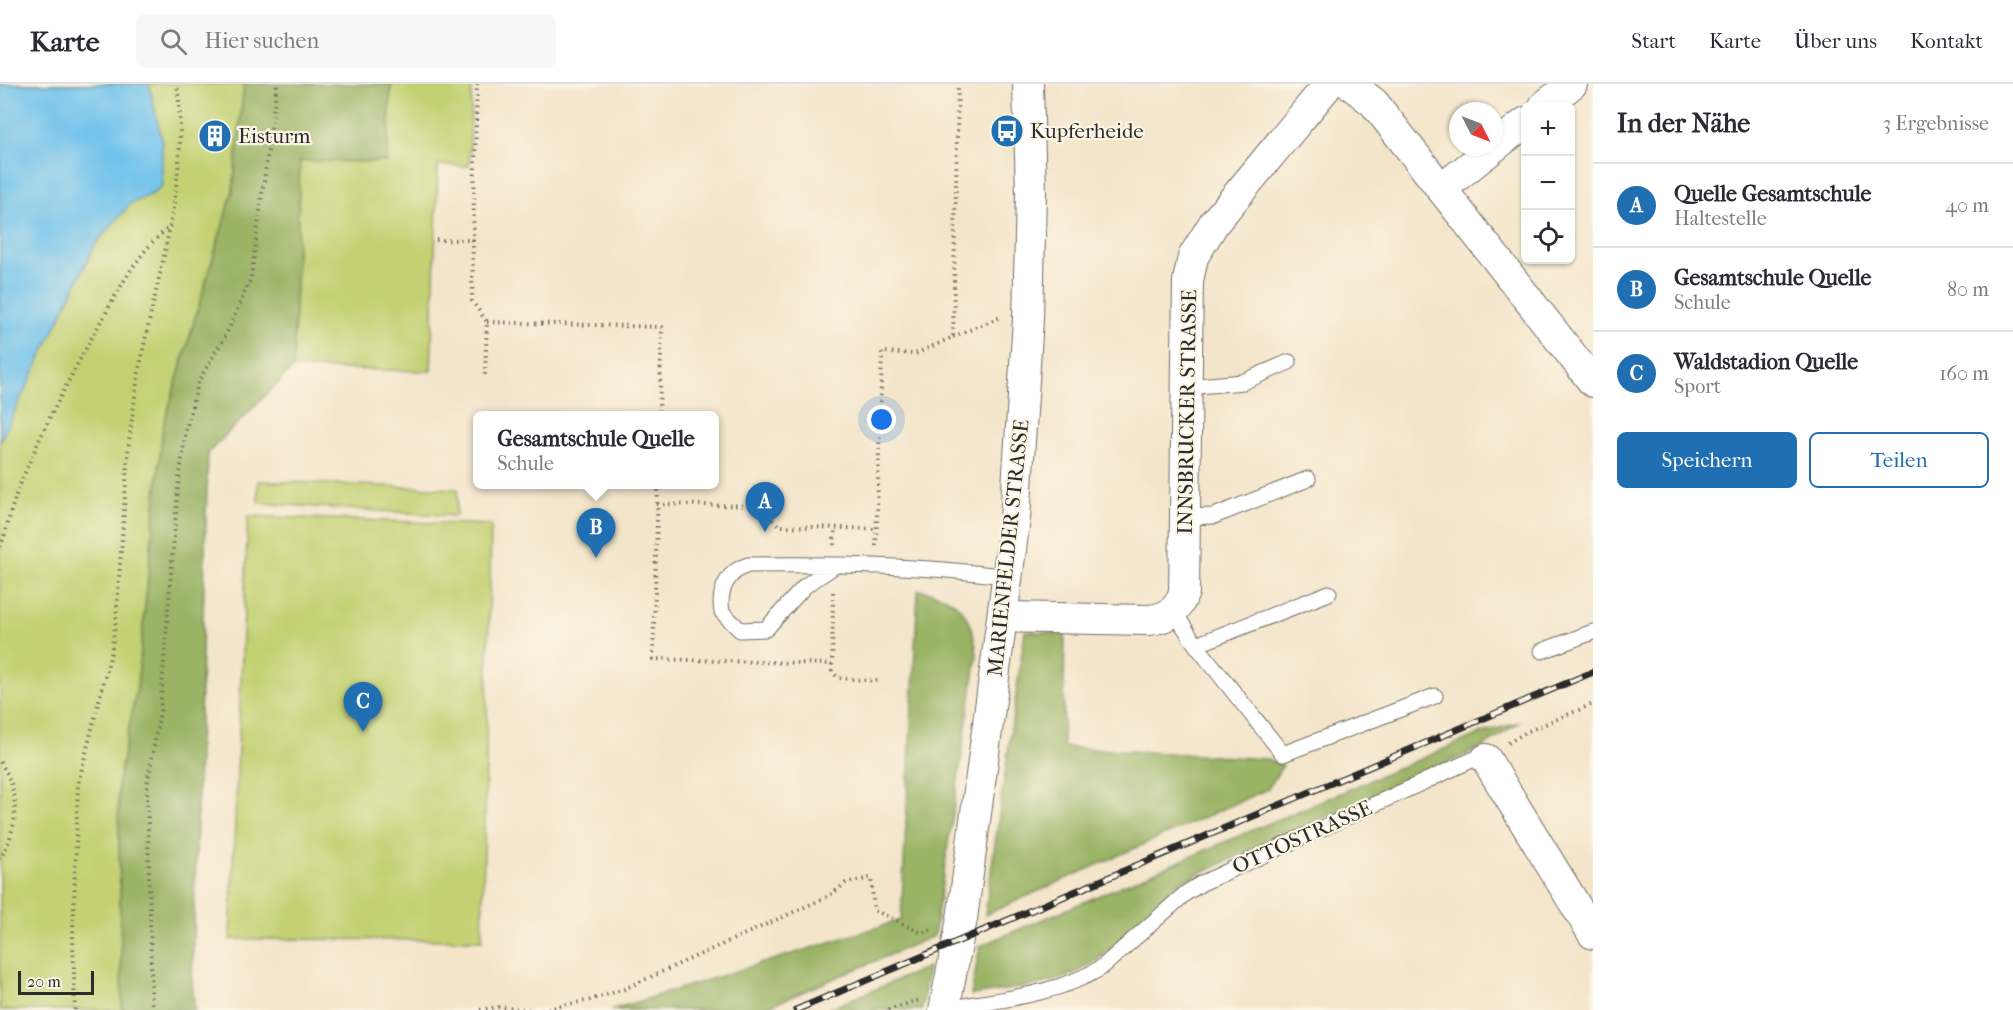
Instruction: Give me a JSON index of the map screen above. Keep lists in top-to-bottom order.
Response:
{
  "streets": {
    "street": ["INNSBRUCKER STRASSE", "MARIENFELDER STRASSE"],
    "lane": ["OTTOSTRASSE"]
  },
  "crossings": [
    ["MARIENFELDER STRASSE", "OTTOSTRASSE"]
  ],
  "places": {
    "bus stop": ["Kupferheide"],
    "building": ["Eisturm"]
  },
  "scale_bar": "20 m",
  "north": "bottom right",
  "page": {
    "header": "Karte",
    "search": "Hier suchen",
    "nav": [
      "Start",
      "Karte",
      "Über uns",
      "Kontakt"
    ],
    "heading": ["In der Nähe", "3 Ergebnisse"],
    "map_buttons": ["+", "−"],
    "list": [
      {
        "mark": "A",
        "name": "Quelle Gesamtschule",
        "note": "Haltestelle",
        "value": "40 m"
      },
      {
        "mark": "B",
        "name": "Gesamtschule Quelle",
        "note": "Schule",
        "value": "80 m"
      },
      {
        "mark": "C",
        "name": "Waldstadion Quelle",
        "note": "Sport",
        "value": "160 m"
      }
    ],
    "popup": ["Gesamtschule Quelle", "Schule"],
    "buttons": ["Speichern", "Teilen"],
    "pins": ["A", "B", "C"],
    "scale": "20 m"
  }
}
